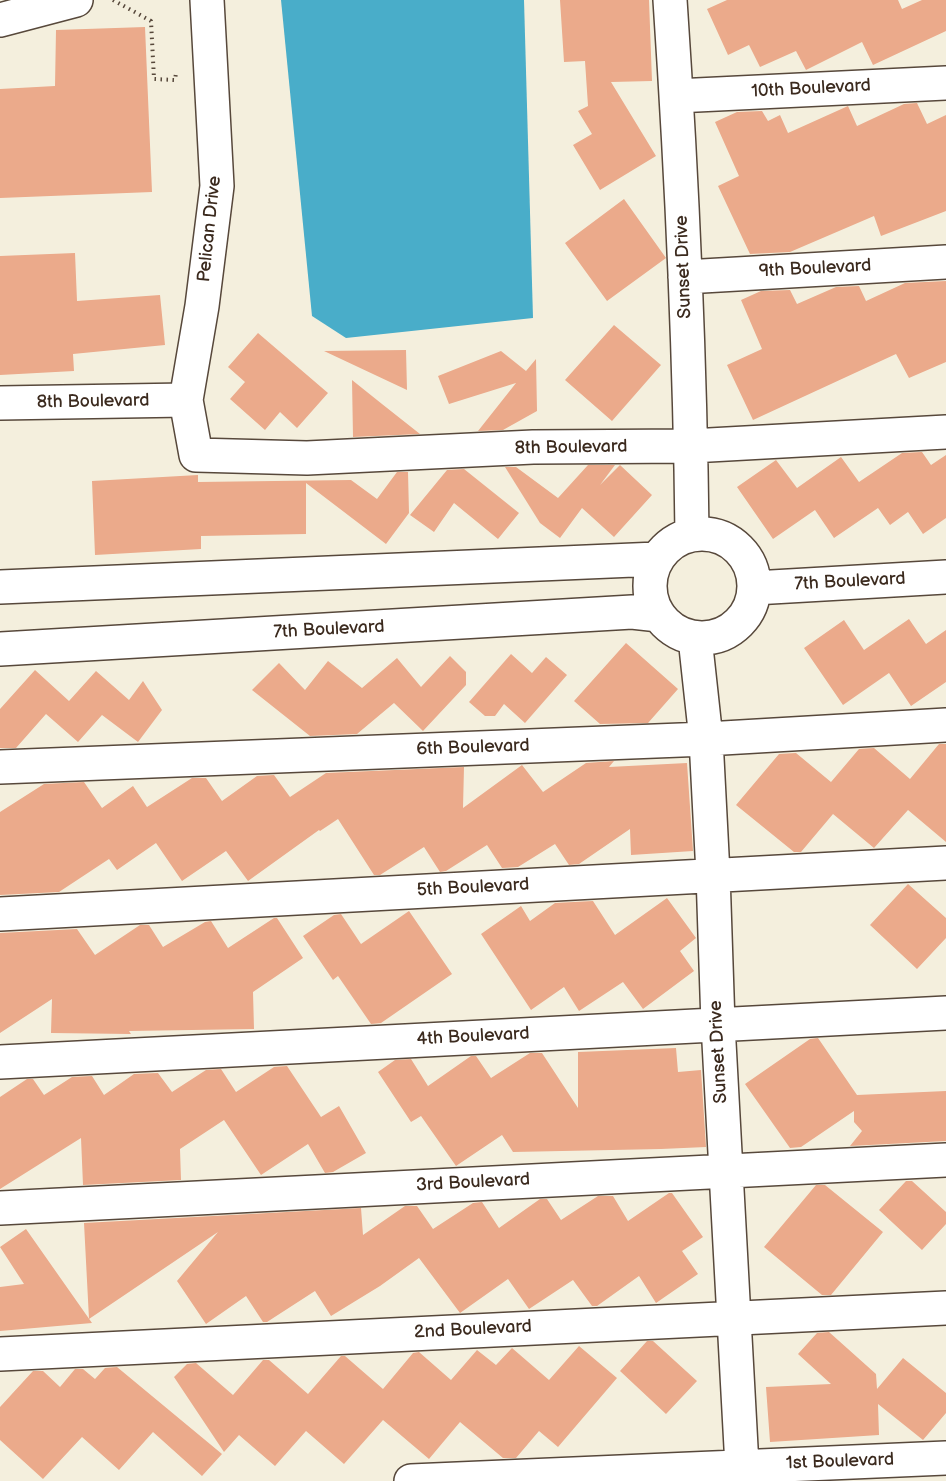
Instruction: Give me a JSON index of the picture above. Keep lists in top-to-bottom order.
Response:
{
  "streets": {
    "street": [
      "10th Boulevard",
      "Pelican Drive",
      "Sunset Drive",
      "9th Boulevard",
      "8th Boulevard",
      "7th Boulevard",
      "6th Boulevard",
      "5th Boulevard",
      "4th Boulevard",
      "3rd Boulevard",
      "2nd Boulevard",
      "1st Boulevard"
    ]
  },
  "crossings": [
    ["10th Boulevard", "Sunset Drive"],
    ["Pelican Drive", "8th Boulevard"],
    ["Sunset Drive", "9th Boulevard"],
    ["Sunset Drive", "8th Boulevard"],
    ["Sunset Drive", "7th Boulevard"],
    ["Sunset Drive", "6th Boulevard"],
    ["Sunset Drive", "5th Boulevard"],
    ["Sunset Drive", "4th Boulevard"],
    ["Sunset Drive", "3rd Boulevard"],
    ["Sunset Drive", "2nd Boulevard"],
    ["Sunset Drive", "1st Boulevard"]
  ]
}
